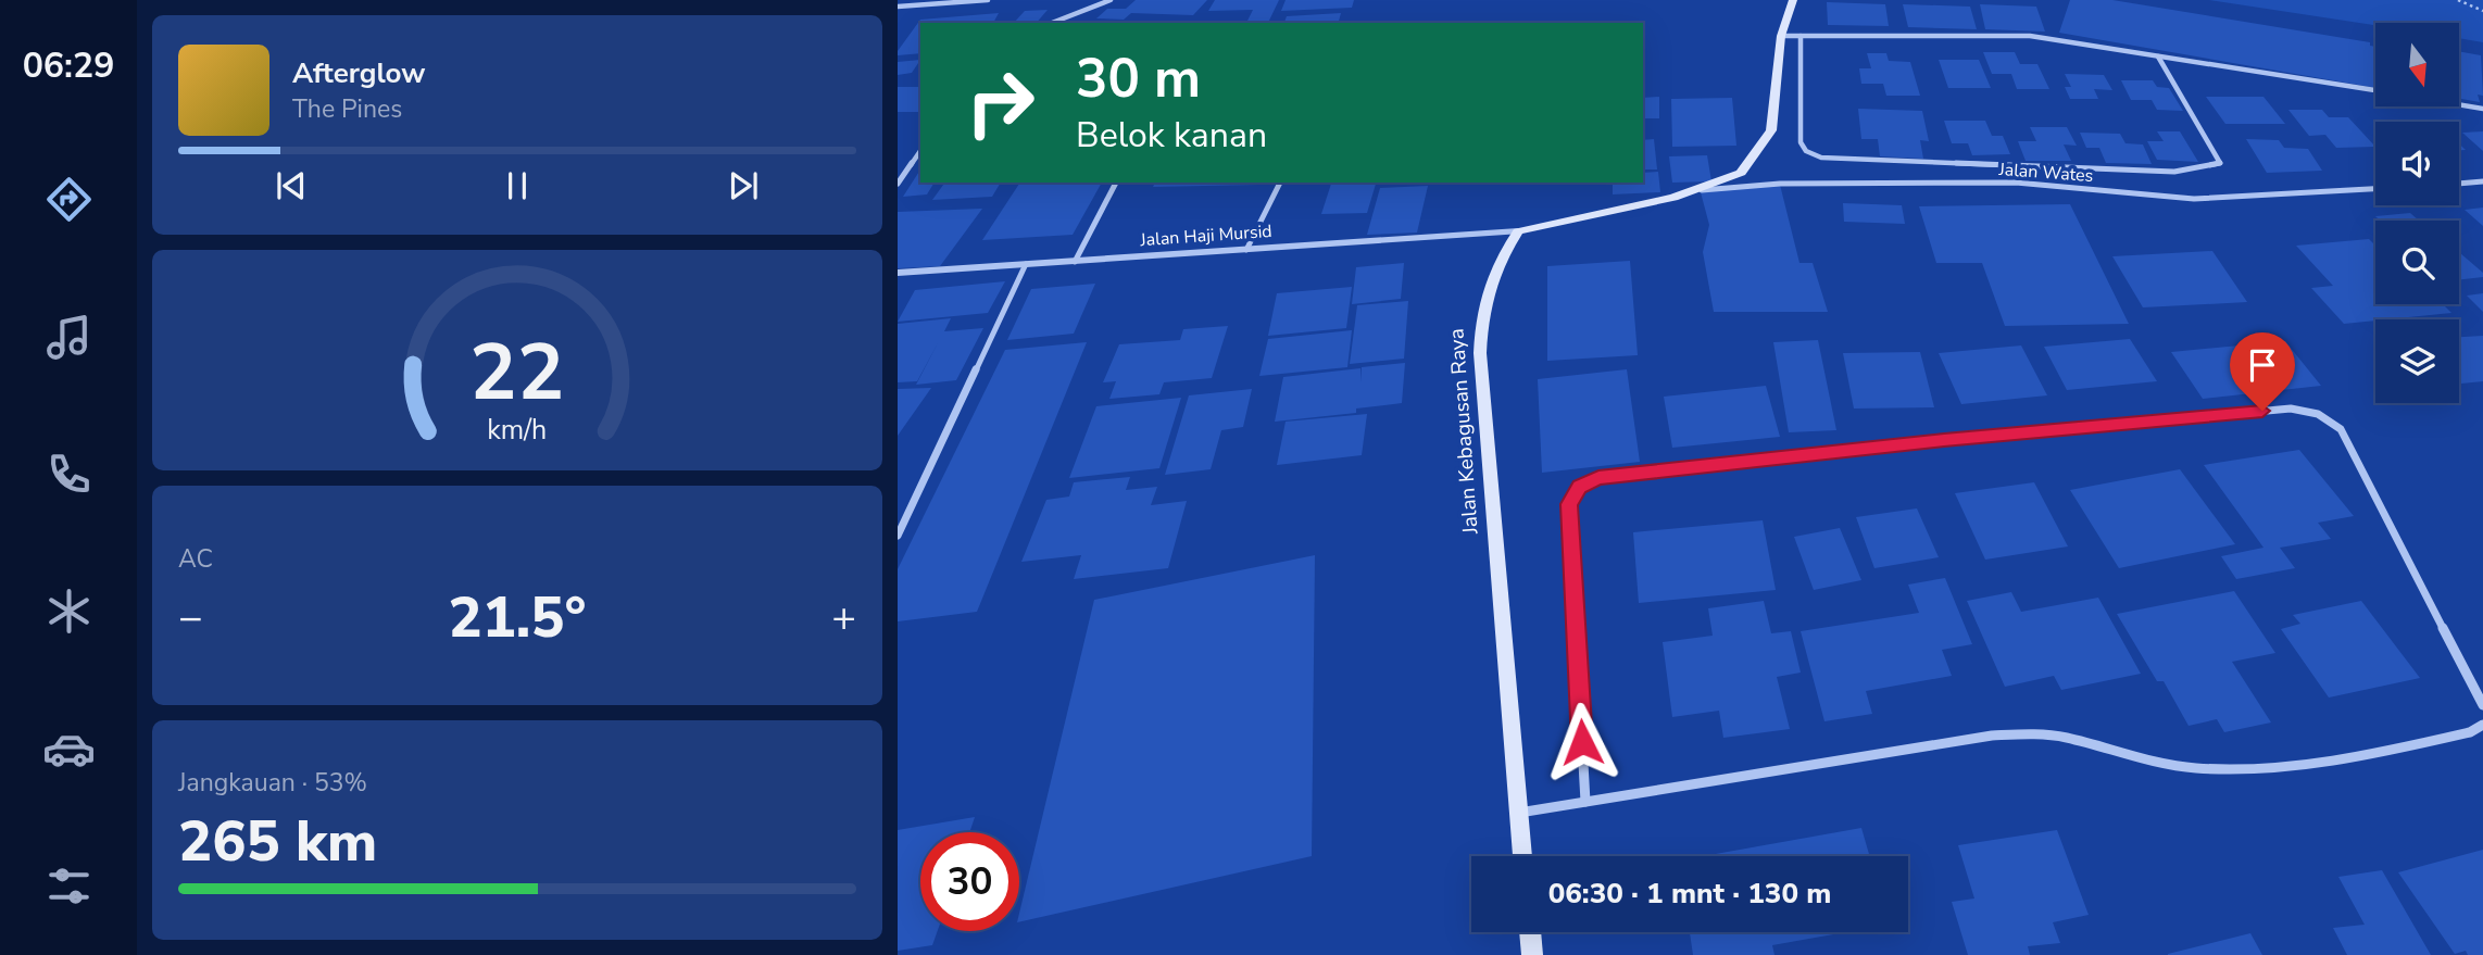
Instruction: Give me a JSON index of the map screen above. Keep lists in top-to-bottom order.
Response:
{
  "streets": {
    "main road": ["Jalan Kebagusan Raya"],
    "street": ["Jalan Wates", "Jalan Haji Mursid"]
  },
  "crossings": [
    ["Jalan Haji Mursid", "Jalan Kebagusan Raya"]
  ],
  "north": "bottom",
  "page": {
    "tabs": "06:29",
    "turn": ["30 m", "Belok kanan"],
    "song": ["Afterglow", "The Pines"],
    "tile": [
      "AC",
      ["Jangkauan · 53%", "265 km"]
    ],
    "heat": ["−", "21.5°", "+"],
    "limit": "30",
    "trip": "06:30 · 1 mnt · 130 m",
    "gauge": ["22", "km/h"]
  }
}
